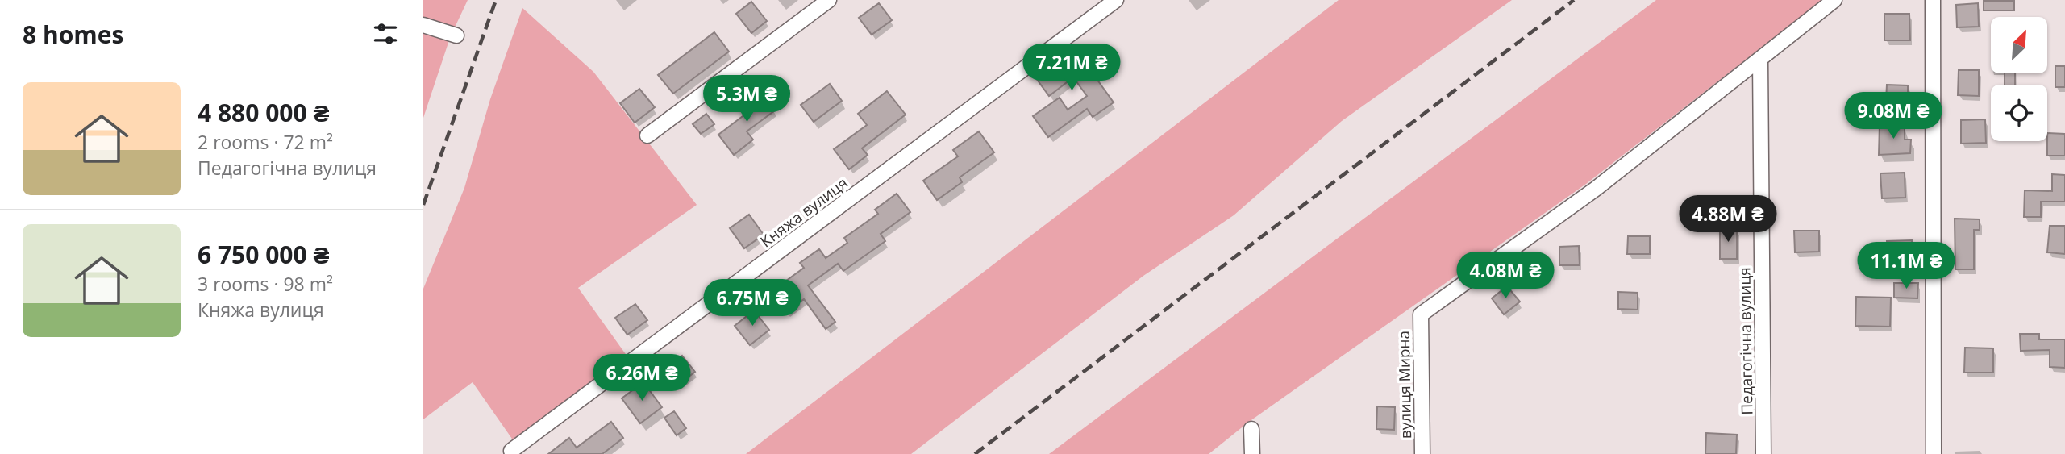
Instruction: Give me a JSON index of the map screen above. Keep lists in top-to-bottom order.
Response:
{
  "streets": {
    "street": ["Княжа вулиця", "Педагогічна вулиця", "вулиця Мирна"]
  },
  "crossings": [
    ["Педагогічна вулиця", "вулиця Мирна"]
  ],
  "north": "top right",
  "page": {
    "heading": "8 homes",
    "price": [
      "7.21M ₴",
      "5.3M ₴",
      "9.08M ₴",
      "4.88M ₴",
      "11.1M ₴",
      "4.08M ₴",
      "6.75M ₴",
      "6.26M ₴"
    ],
    "list": [
      {
        "name": "4 880 000 ₴",
        "note": "2 rooms · 72 m² · Педагогічна вулиця"
      },
      {
        "name": "6 750 000 ₴",
        "note": "3 rooms · 98 m² · Княжа вулиця"
      }
    ]
  }
}
